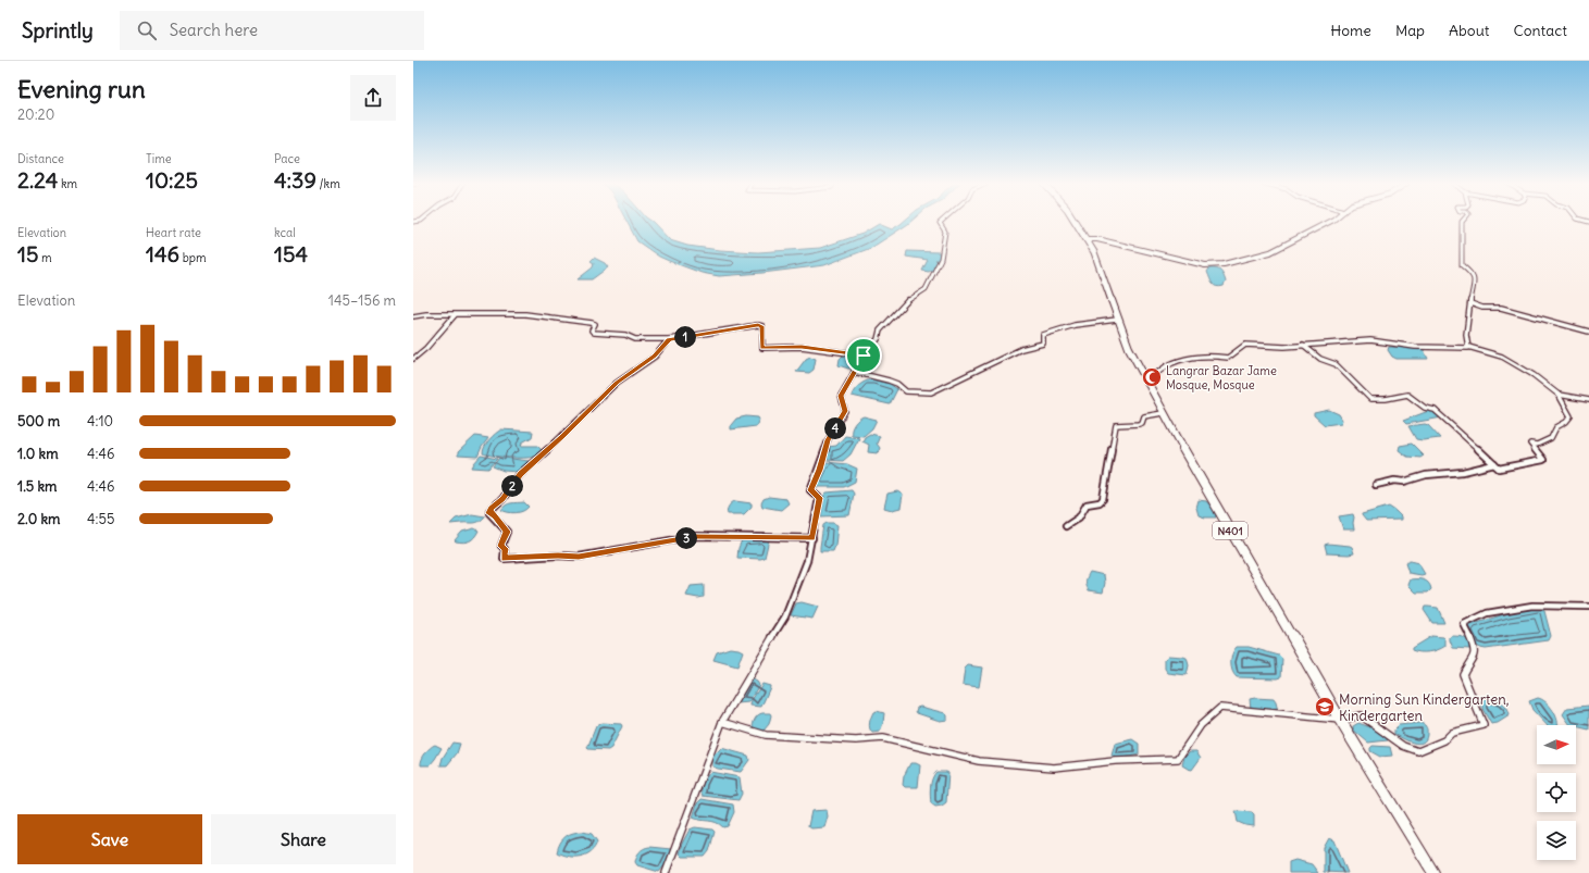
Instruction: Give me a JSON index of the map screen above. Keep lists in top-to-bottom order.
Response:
{
  "streets": {
    "highway": ["N401"]
  },
  "places": {
    "mosque": ["Langrar Bazar Jame Mosque, Mosque"],
    "school or university": ["Morning Sun Kindergarten, Kindergarten"]
  },
  "north": "right",
  "page": {
    "header": "Sprintly",
    "search": "Search here",
    "nav": [
      "Home",
      "Map",
      "About",
      "Contact"
    ],
    "heading": ["Evening run", "20:20"],
    "stats": [
      ["Distance", "2.24 km"],
      ["Time", "10:25"],
      ["Pace", "4:39 /km"],
      ["Elevation", "15 m"],
      ["Heart rate", "146 bpm"],
      ["kcal", "154"]
    ],
    "chart": ["Elevation", "145–156 m"],
    "pins": [
      "1",
      "4",
      "2",
      "3"
    ],
    "list": [
      {
        "name": "500 m",
        "note": "4:10"
      },
      {
        "name": "1.0 km",
        "note": "4:46"
      },
      {
        "name": "1.5 km",
        "note": "4:46"
      },
      {
        "name": "2.0 km",
        "note": "4:55"
      }
    ],
    "buttons": ["Save", "Share"]
  }
}
